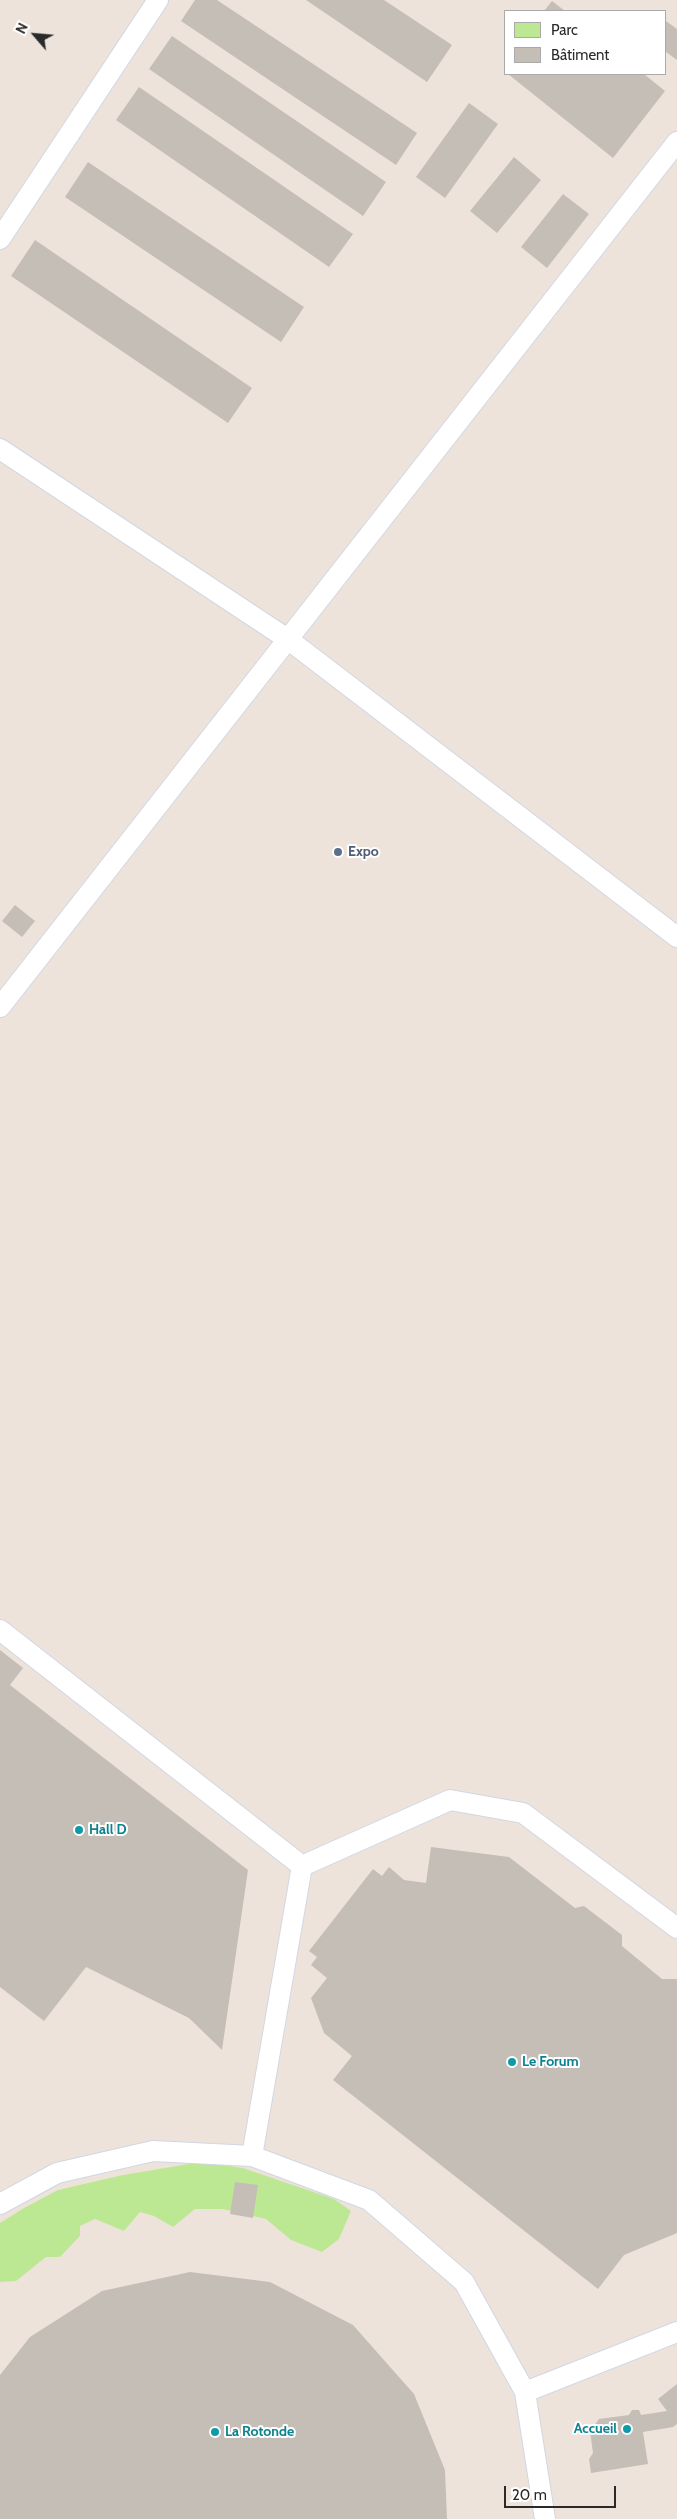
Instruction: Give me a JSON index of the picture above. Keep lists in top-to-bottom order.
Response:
{
  "places": [
    "Expo",
    "Hall D",
    "Le Forum",
    "Accueil",
    "La Rotonde"
  ],
  "legend": ["Parc", "Bâtiment"],
  "scale_bar": "20 m",
  "north": "top left"
}
